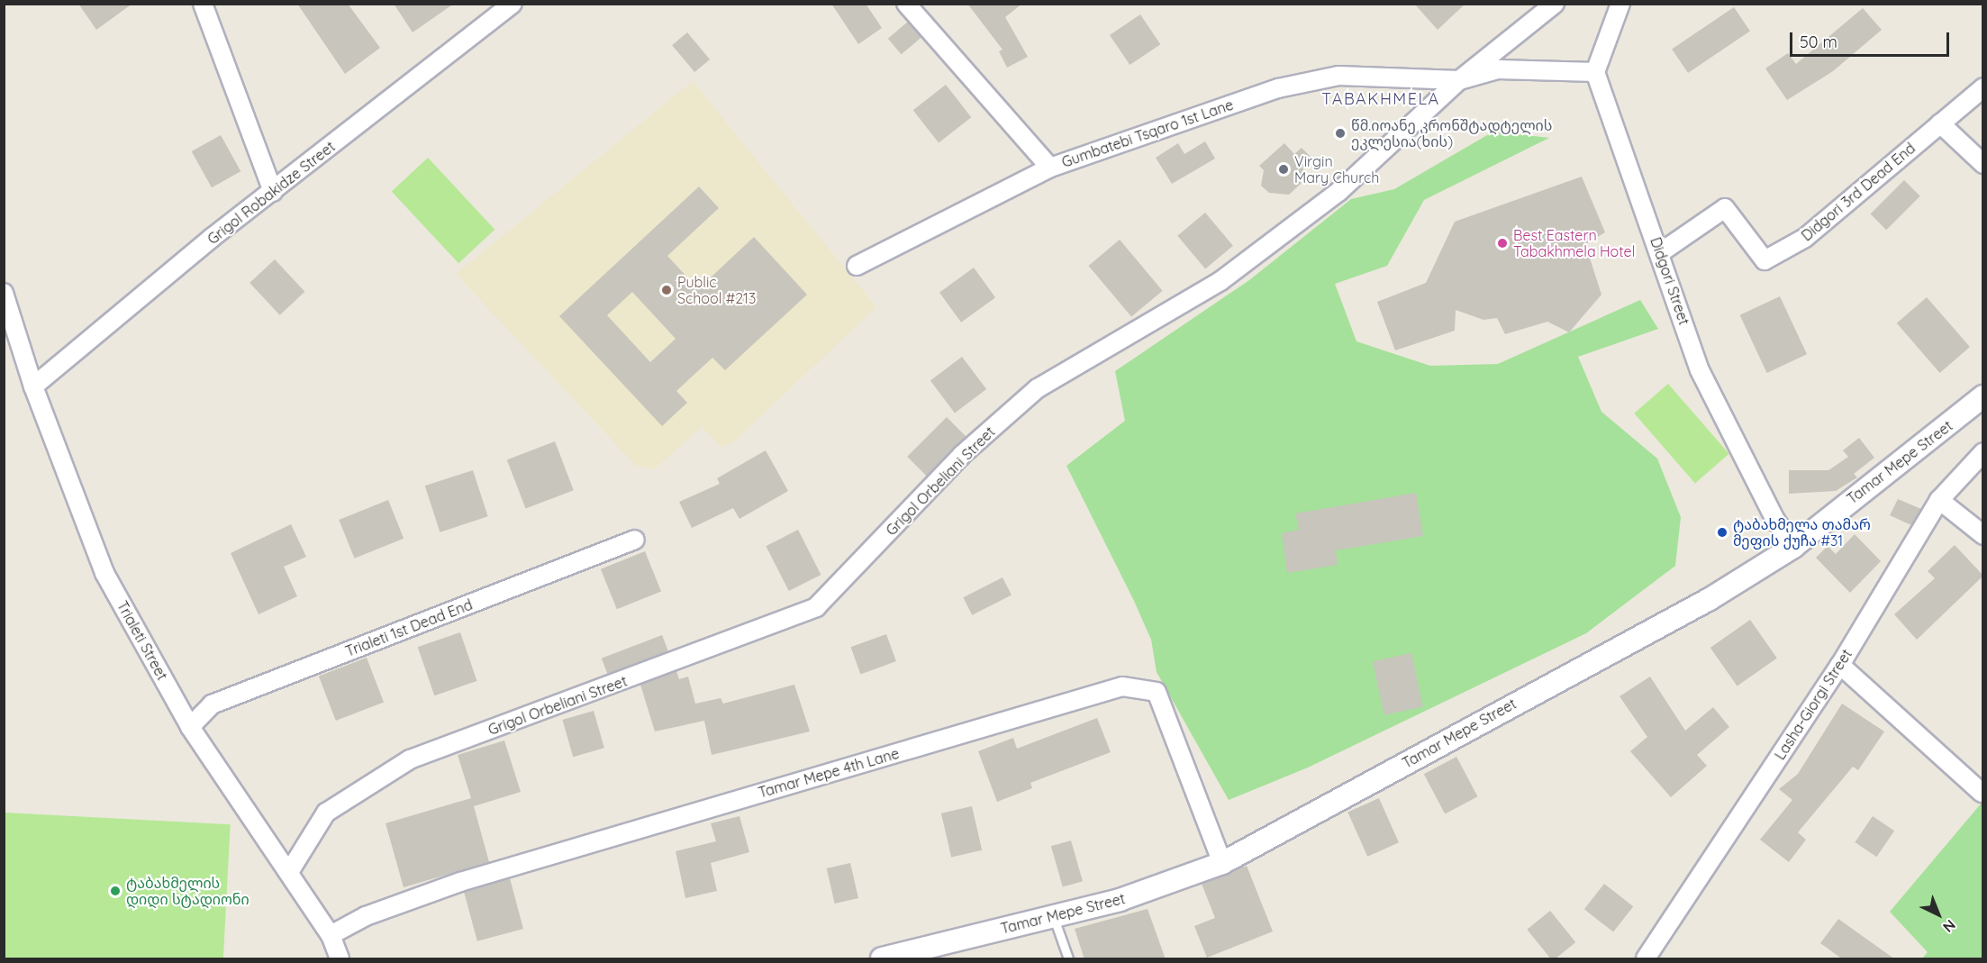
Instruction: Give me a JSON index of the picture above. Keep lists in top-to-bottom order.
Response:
{
  "streets": {
    "street": [
      "Gumbatebi Tsqaro 1st Lane",
      "Didgori 3rd Dead End",
      "Grigol Robakidze Street",
      "Didgori Street",
      "Tamar Mepe Street",
      "Grigol Orbeliani Street",
      "Trialeti 1st Dead End",
      "Trialeti Street",
      "Lasha-Giorgi Street",
      "Tamar Mepe 4th Lane"
    ]
  },
  "crossings": [
    ["Gumbatebi Tsqaro 1st Lane", "Grigol Orbeliani Street"],
    ["Didgori 3rd Dead End", "Didgori Street"],
    ["Grigol Robakidze Street", "Trialeti Street"],
    ["Didgori Street", "Tamar Mepe Street"],
    ["Tamar Mepe Street", "Tamar Mepe 4th Lane"],
    ["Grigol Orbeliani Street", "Trialeti Street"],
    ["Trialeti 1st Dead End", "Trialeti Street"],
    ["Trialeti Street", "Tamar Mepe 4th Lane"]
  ],
  "districts": ["TABAKHMELA"],
  "places": [
    "წმ.იოანე კრონშტადტელის ეკლესია(ხის)",
    "Virgin Mary Church",
    "Best Eastern Tabakhmela Hotel",
    "Public School #213",
    "ტაბახმელა თამარ მეფის ქუჩა #31",
    "ტაბახმელის დიდი სტადიონი"
  ],
  "scale_bar": "50 m",
  "north": "bottom right"
}
